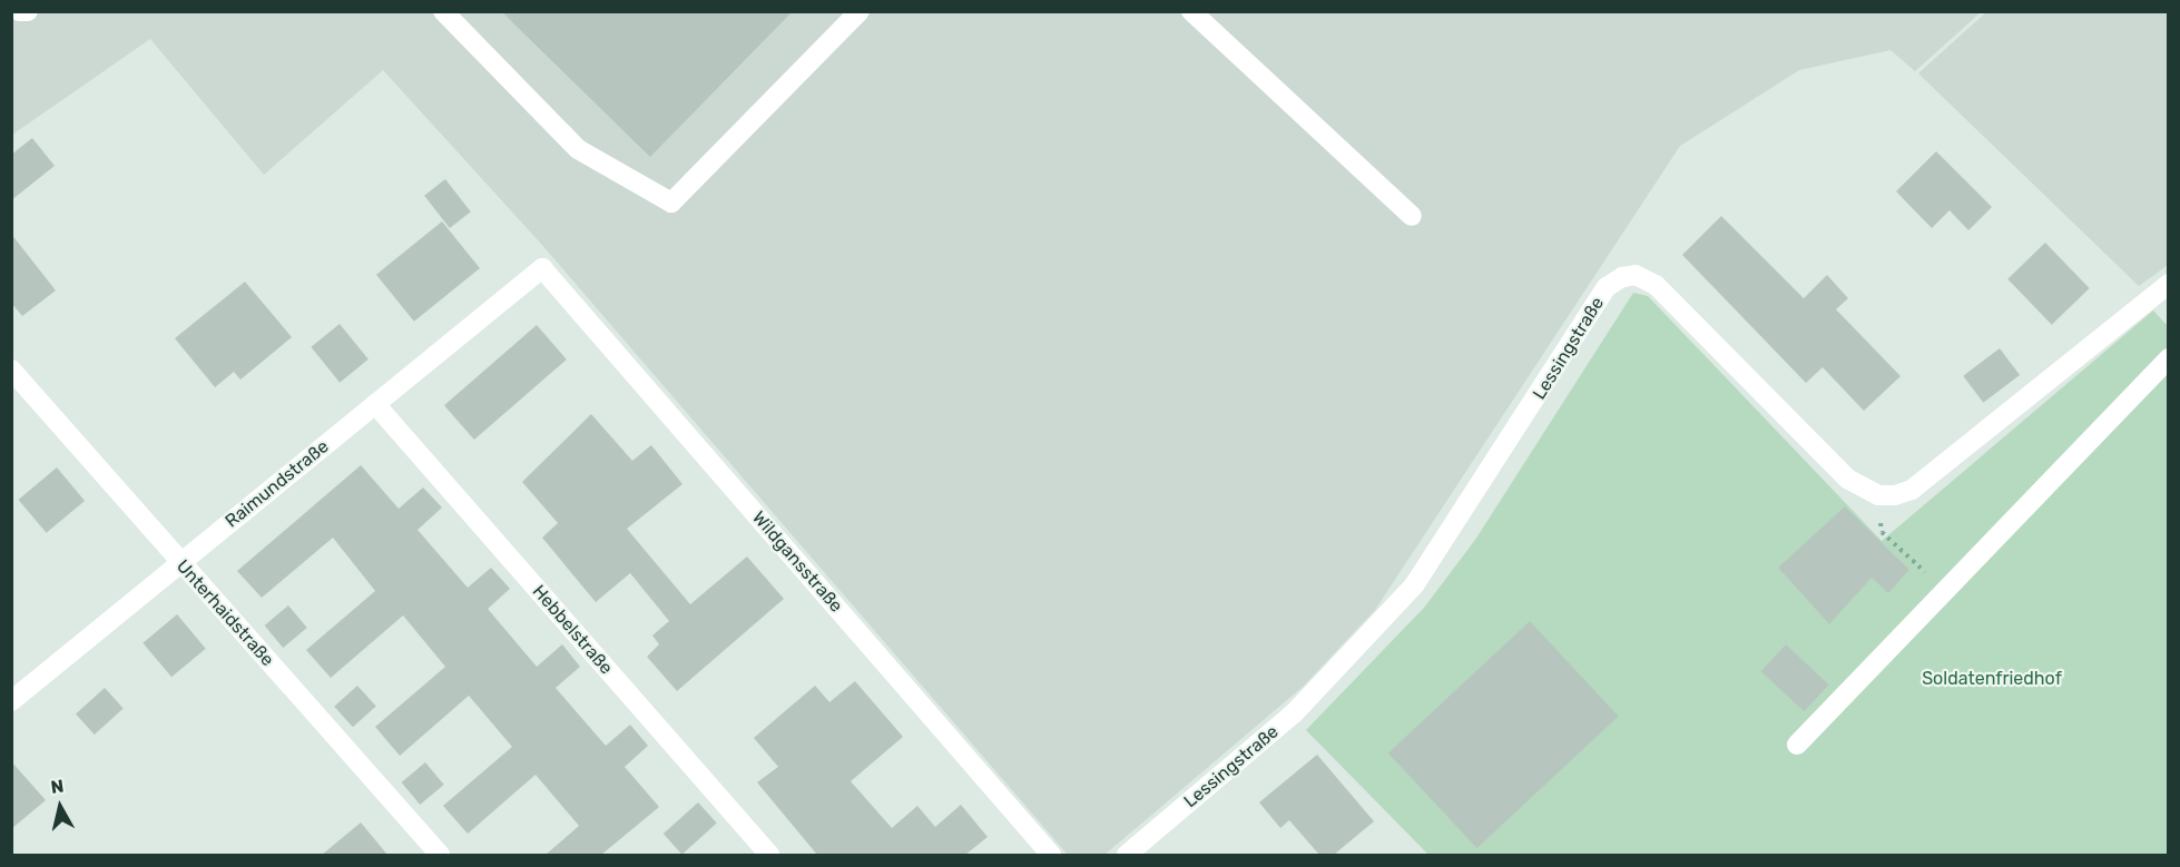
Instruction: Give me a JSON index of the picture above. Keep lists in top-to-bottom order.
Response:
{
  "streets": {
    "street": [
      "Lessingstraße",
      "Raimundstraße",
      "Wildgansstraße",
      "Unterhaidstraße",
      "Hebbelstraße"
    ]
  },
  "crossings": [
    ["Raimundstraße", "Wildgansstraße"],
    ["Raimundstraße", "Unterhaidstraße"],
    ["Raimundstraße", "Hebbelstraße"]
  ],
  "parks": ["Soldatenfriedhof"],
  "north": "top"
}
